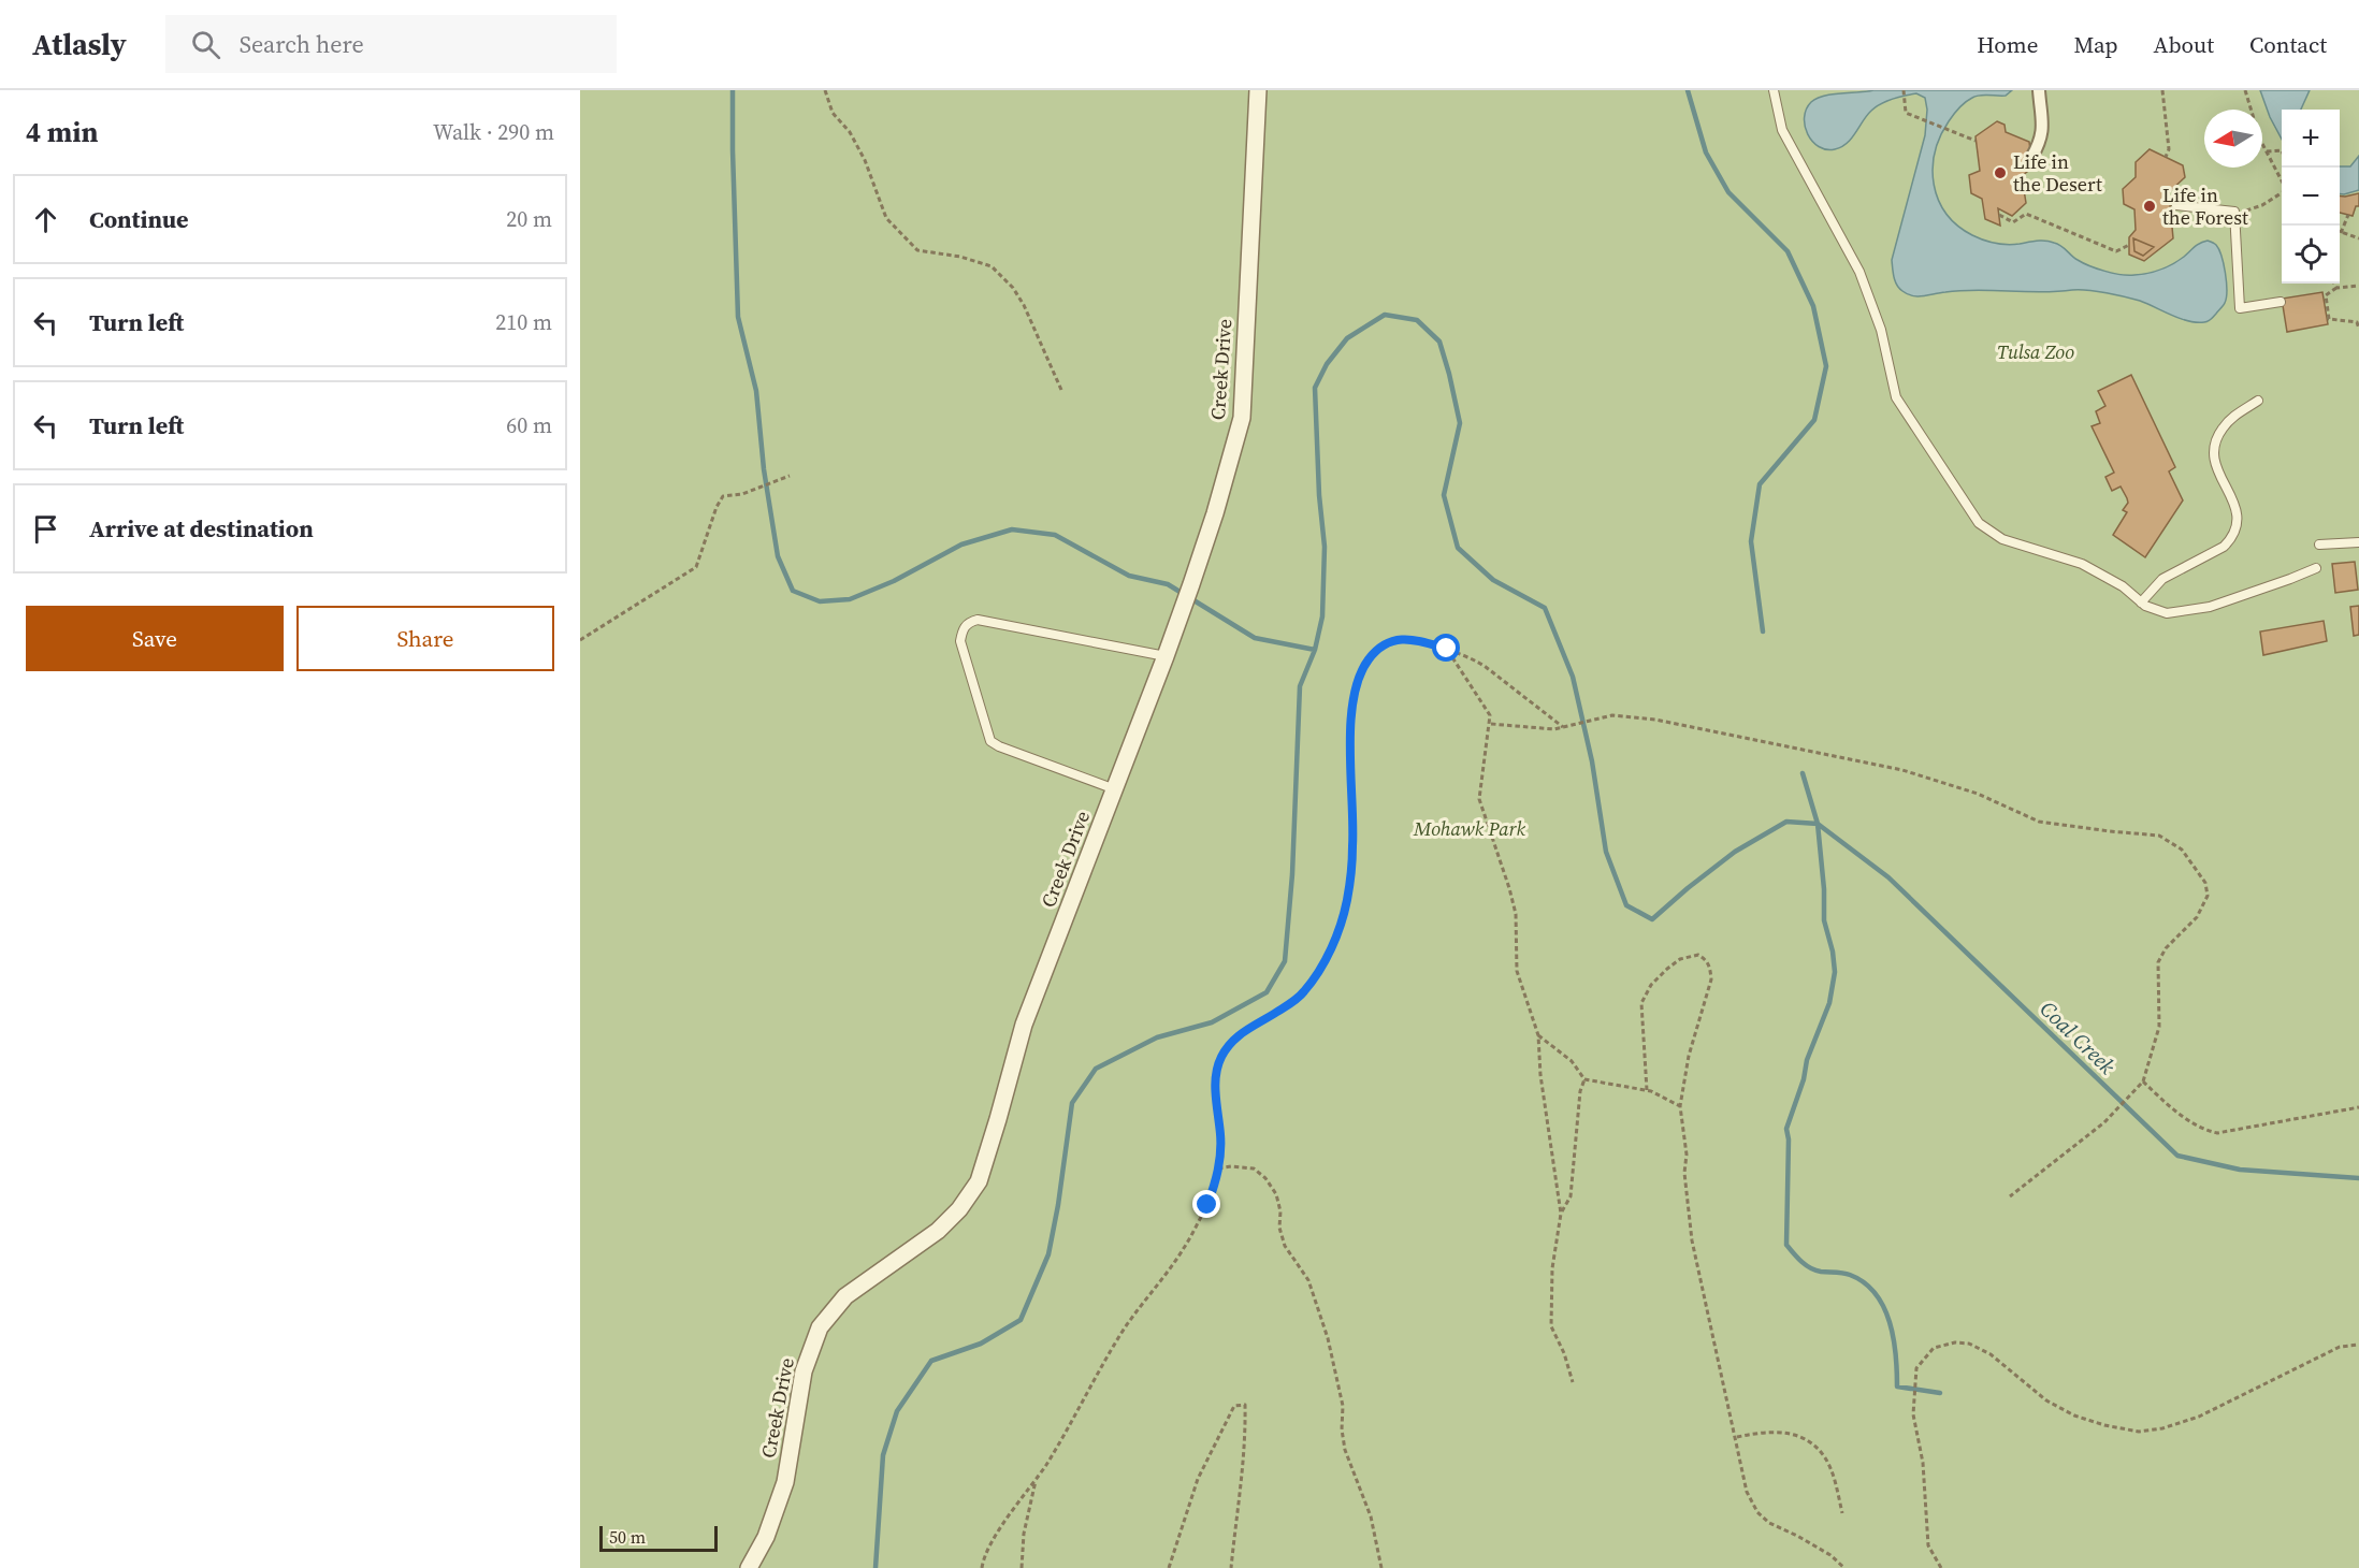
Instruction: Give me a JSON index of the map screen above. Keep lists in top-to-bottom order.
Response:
{
  "streets": {
    "street": ["Creek Drive"]
  },
  "water": ["Coal Creek"],
  "parks": ["Tulsa Zoo", "Mohawk Park"],
  "places": ["Life in the Desert", "Life in the Forest"],
  "scale_bar": "50 m",
  "north": "left",
  "page": {
    "header": "Atlasly",
    "search": "Search here",
    "nav": [
      "Home",
      "Map",
      "About",
      "Contact"
    ],
    "heading": ["4 min", "Walk · 290 m"],
    "map_buttons": ["+", "−"],
    "list": [
      ["Continue", "20 m"],
      ["Turn left", "210 m"],
      ["Turn left", "60 m"],
      "Arrive at destination"
    ],
    "buttons": ["Save", "Share"],
    "scale": "50 m"
  }
}
